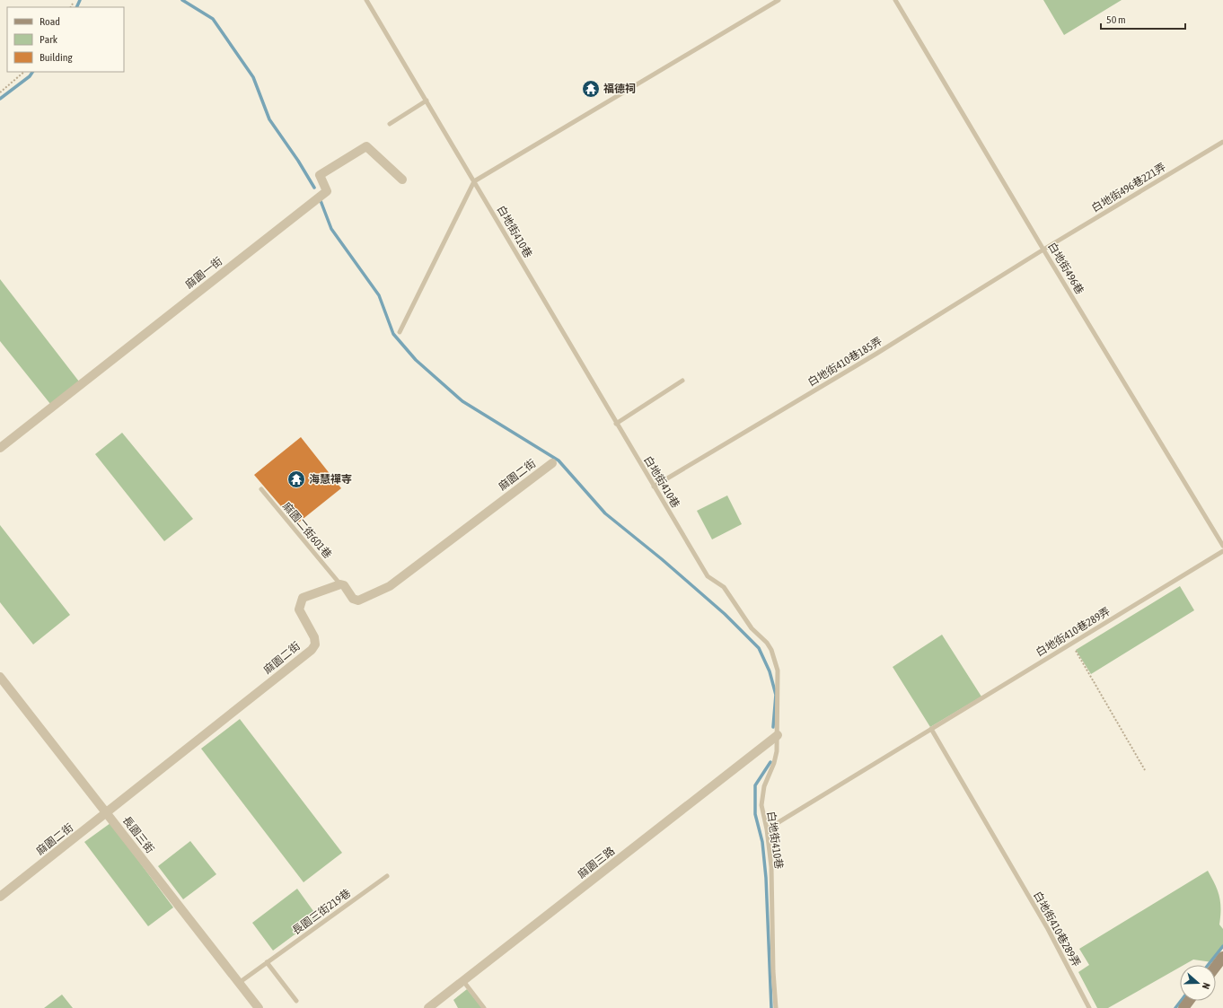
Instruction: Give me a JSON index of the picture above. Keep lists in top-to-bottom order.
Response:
{
  "streets": {
    "street": [
      "麻園一街",
      "麻園二街",
      "長園三街",
      "麻園三路"
    ],
    "lane": [
      "白地街496巷221弄",
      "白地街410巷",
      "白地街496巷",
      "白地街410巷185弄",
      "麻園二街601巷",
      "白地街410巷289弄",
      "長園三街219巷"
    ]
  },
  "crossings": [
    ["白地街496巷221弄", "白地街496巷"],
    ["白地街496巷221弄", "白地街410巷185弄"],
    ["白地街410巷", "白地街410巷185弄"],
    ["白地街410巷", "白地街410巷289弄"],
    ["白地街410巷", "麻園三路"],
    ["白地街496巷", "白地街410巷185弄"],
    ["麻園二街", "麻園二街601巷"],
    ["麻園二街", "長園三街"],
    ["長園三街", "長園三街219巷"]
  ],
  "places": {
    "temple": ["福德祠", "海慧禪寺"]
  },
  "legend": ["Road", "Park", "Building"],
  "scale_bar": "50 m",
  "north": "right"
}
